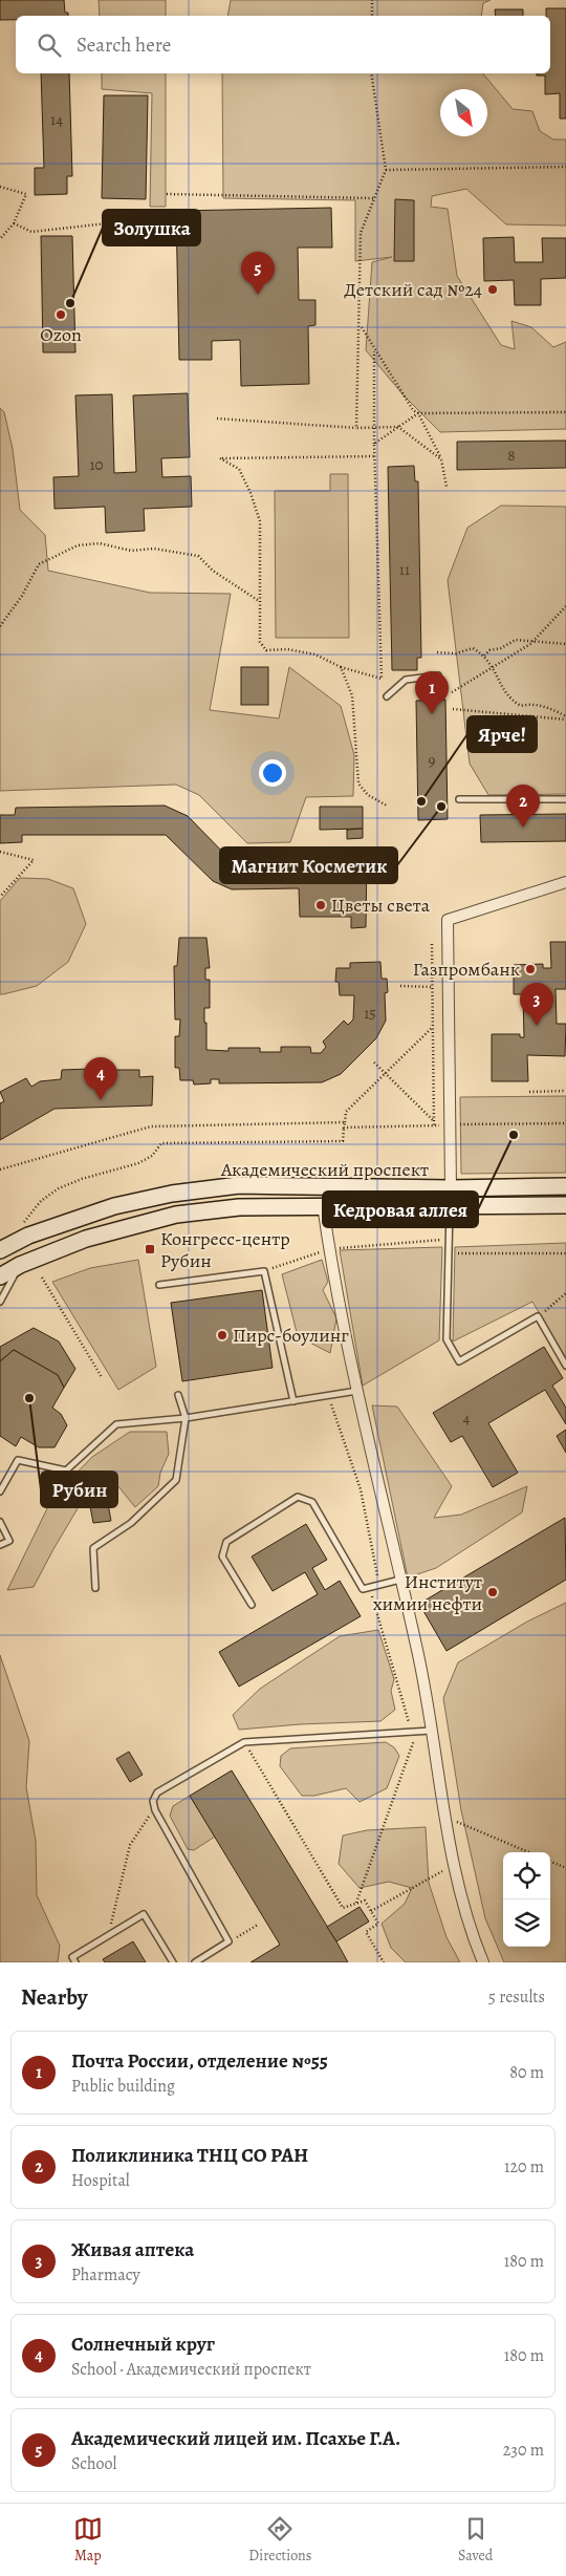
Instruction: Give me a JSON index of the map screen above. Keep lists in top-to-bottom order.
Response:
{
  "streets": {
    "main road": ["Академический проспект"]
  },
  "places": {
    "other": [
      "Детский сад №24",
      "Золушка",
      "Ozon",
      "Ярче!",
      "Магнит Косметик",
      "Цветы света",
      "Газпромбанк",
      "Кедровая аллея",
      "Пирс-боулинг",
      "Рубин",
      "Институт химии нефти"
    ],
    "transit": ["Конгресс-центр Рубин"]
  },
  "house_numbers": [
    "14",
    "8",
    "10",
    "11",
    "9",
    "15",
    "4"
  ],
  "north": "bottom right",
  "page": {
    "search": "Search here",
    "pins": [
      "5",
      "1",
      "2",
      "3",
      "4"
    ],
    "heading": ["Nearby", "5 results"],
    "list": [
      {
        "mark": "1",
        "name": "Почта России, отделение №55",
        "note": "Public building",
        "value": "80 m"
      },
      {
        "mark": "2",
        "name": "Поликлиника ТНЦ СО РАН",
        "note": "Hospital",
        "value": "120 m"
      },
      {
        "mark": "3",
        "name": "Живая аптека",
        "note": "Pharmacy",
        "value": "180 m"
      },
      {
        "mark": "4",
        "name": "Солнечный круг",
        "note": "School · Академический проспект",
        "value": "180 m"
      },
      {
        "mark": "5",
        "name": "Академический лицей им. Псахье Г.А.",
        "note": "School",
        "value": "230 m"
      }
    ],
    "nav": ["Map", "Directions", "Saved"]
  }
}
